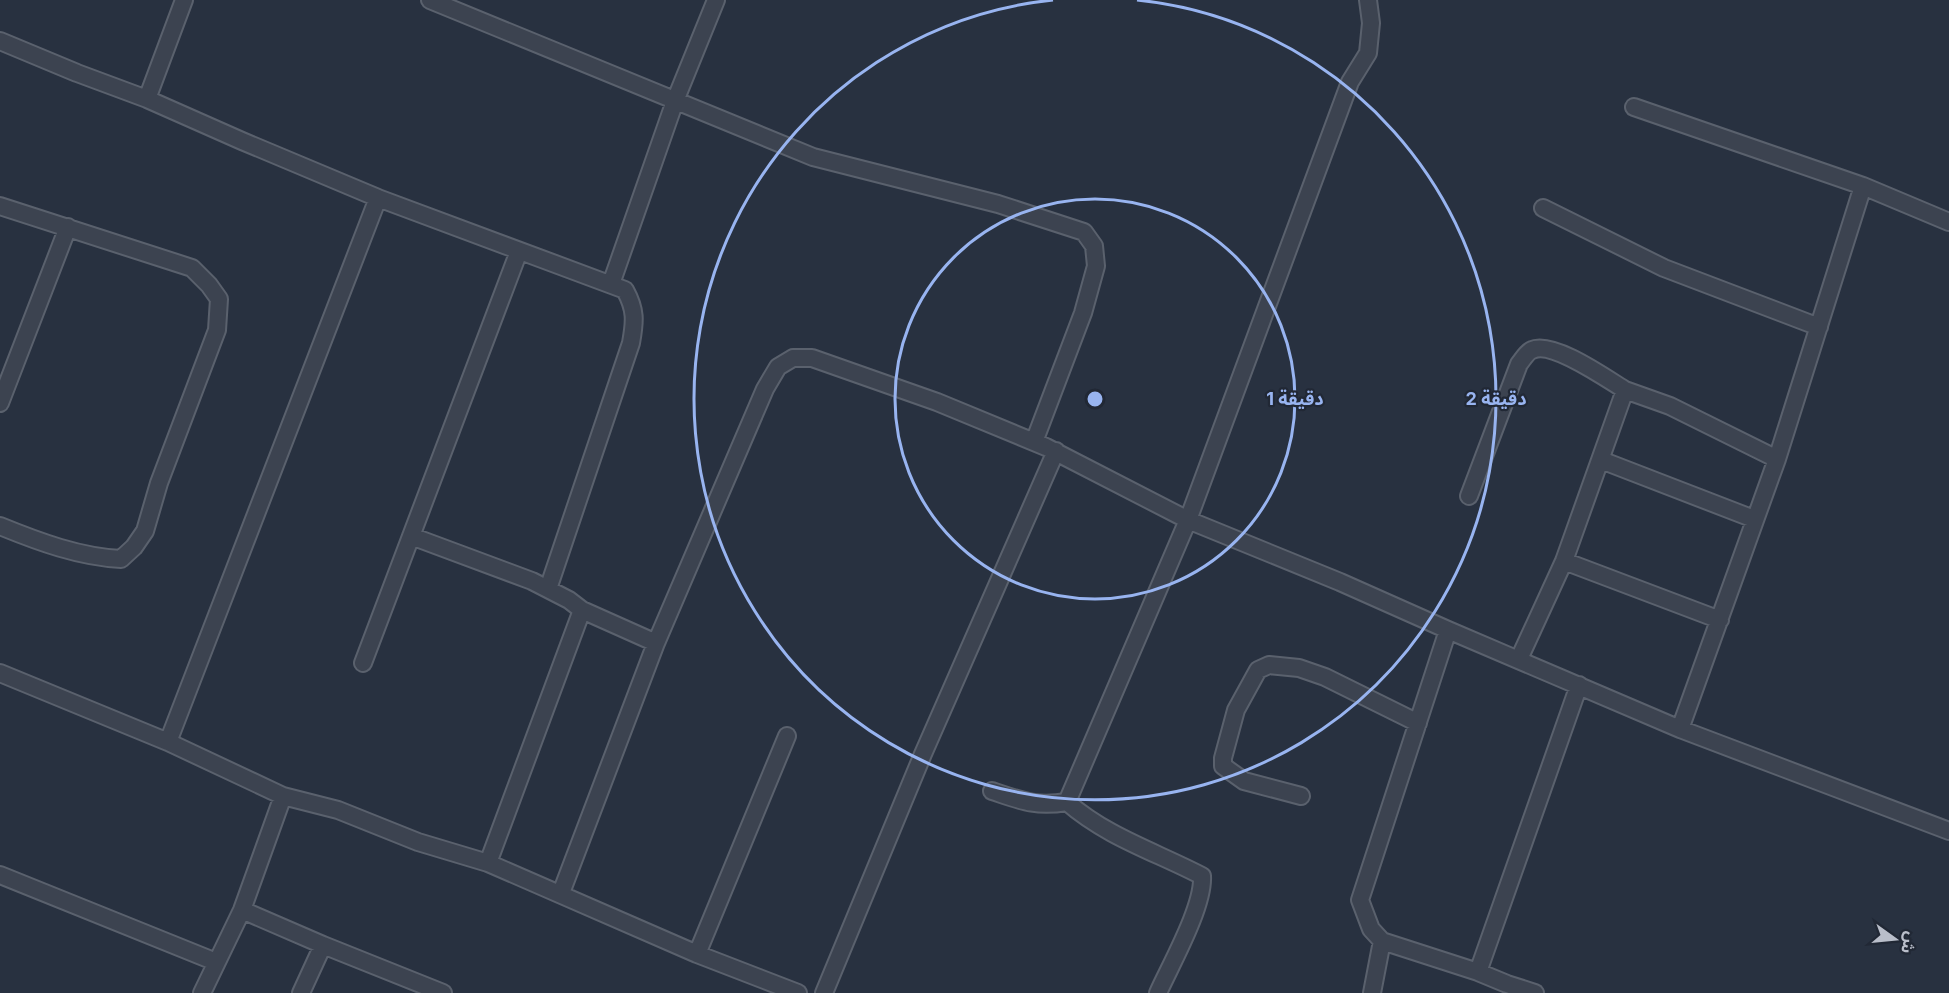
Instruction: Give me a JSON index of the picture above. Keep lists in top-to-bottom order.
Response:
{
  "north": "right",
  "rings": ["1 دقيقة", "2 دقيقة"]
}
